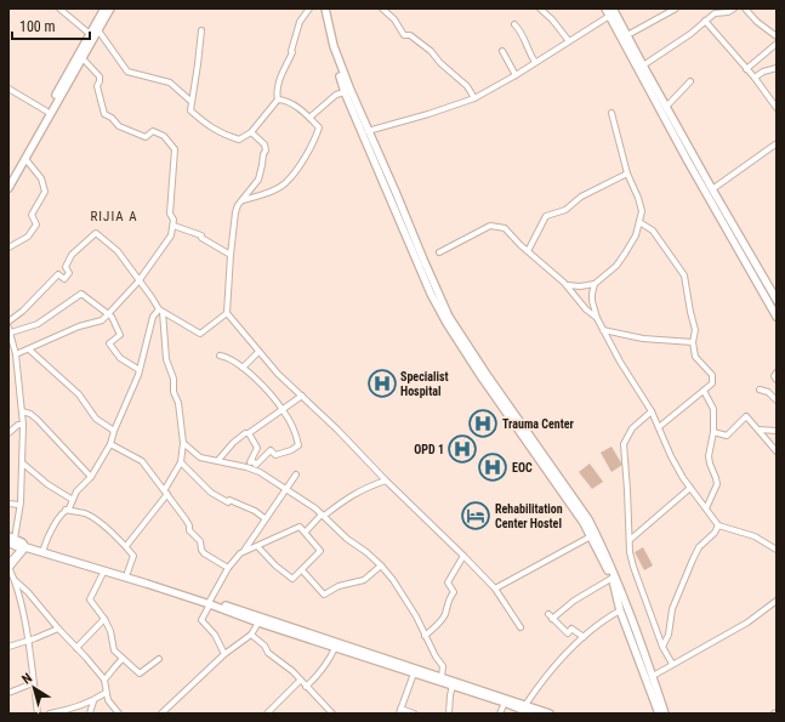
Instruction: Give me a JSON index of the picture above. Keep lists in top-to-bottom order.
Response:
{
  "districts": ["RIJIA A"],
  "places": {
    "hospital": [
      "Specialist Hospital",
      "Trauma Center",
      "OPD 1",
      "EOC"
    ],
    "hotel": ["Rehabilitation Center Hostel"]
  },
  "scale_bar": "100 m",
  "north": "top left"
}
